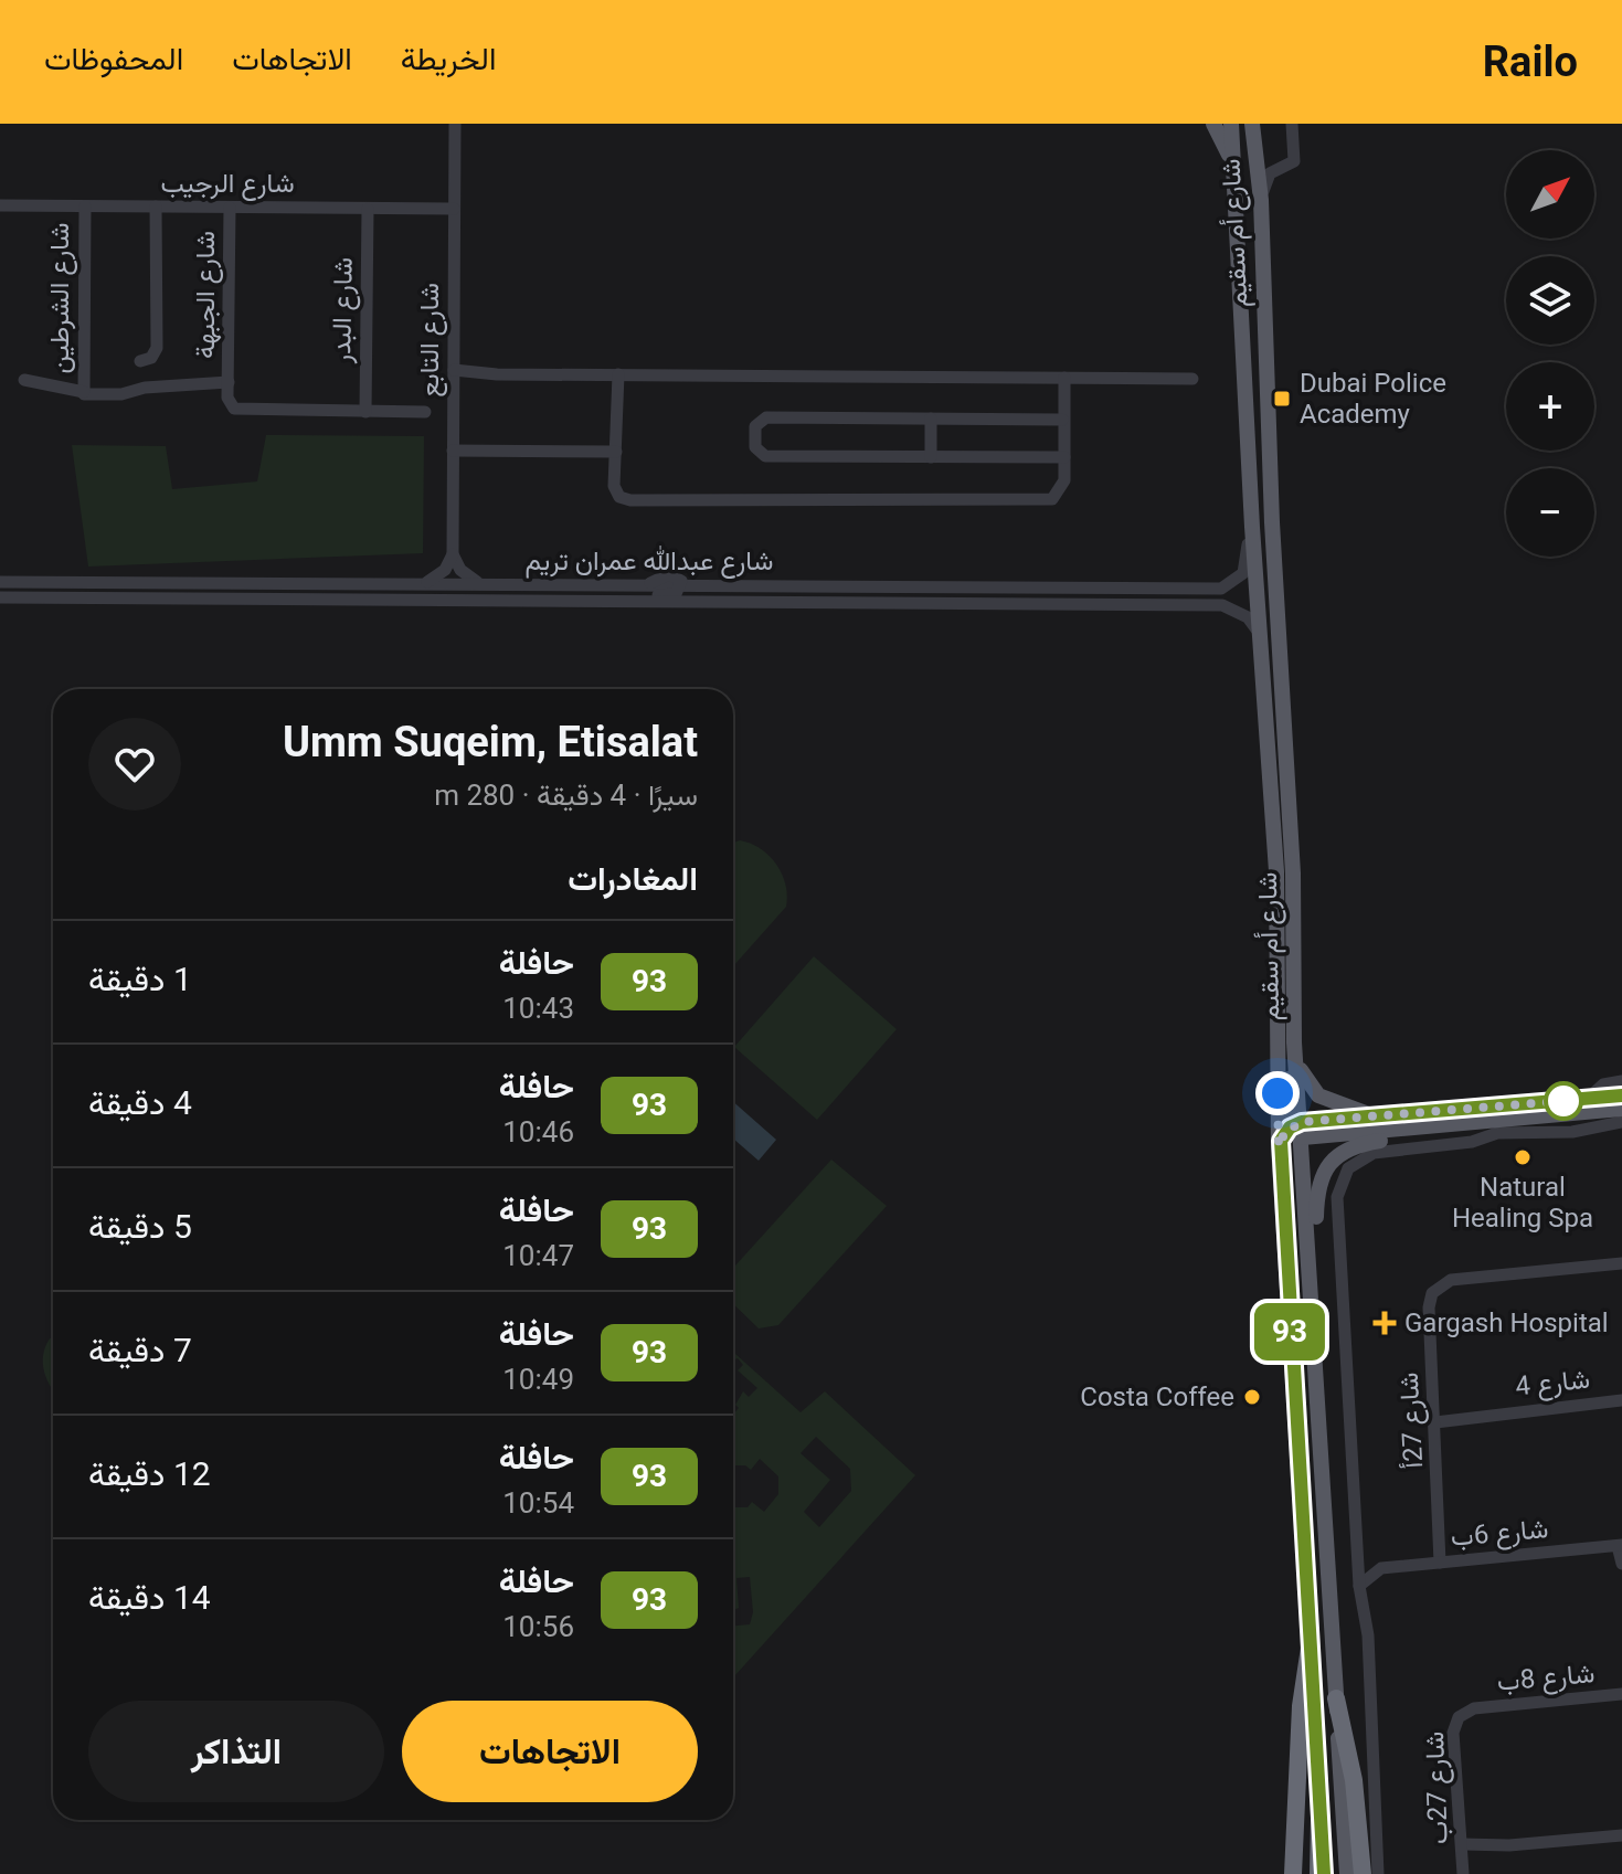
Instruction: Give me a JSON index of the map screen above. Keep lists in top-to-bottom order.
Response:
{
  "streets": {
    "main road": ["شارع أم سقيم"],
    "street": [
      "شارع الرجيب",
      "شارع الجبهة",
      "شارع الشرطين",
      "شارع البدر",
      "شارع التابع",
      "شارع عبدالله عمران تريم",
      "شارع 4",
      "شارع 27أ",
      "شارع 6ب",
      "شارع 8ب",
      "شارع 27ب"
    ]
  },
  "crossings": [
    ["شارع الرجيب", "شارع الجبهة"],
    ["شارع الرجيب", "شارع الشرطين"],
    ["شارع الرجيب", "شارع البدر"],
    ["شارع الرجيب", "شارع التابع"],
    ["شارع أم سقيم", "شارع عبدالله عمران تريم"],
    ["شارع الجبهة", "شارع الشرطين"],
    ["شارع 4", "شارع 27أ"],
    ["شارع 27أ", "شارع 6ب"],
    ["شارع 8ب", "شارع 27ب"]
  ],
  "places": {
    "transit": ["Dubai Police Academy"],
    "other": ["Natural Healing Spa", "Costa Coffee"],
    "health": ["Gargash Hospital"]
  },
  "lines": ["bus line 93"],
  "north": "top right",
  "page": {
    "header": "Railo",
    "nav": ["الخريطة", "الاتجاهات", "المحفوظات"],
    "on_map": "93",
    "map_buttons": ["+", "−"],
    "heading": [
      ["Umm Suqeim, Etisalat", "سيرًا · 4 دقيقة · 280 m"],
      "المغادرات"
    ],
    "list": [
      {
        "mark": "93",
        "name": "حافلة",
        "note": "10:43",
        "value": "1 دقيقة"
      },
      {
        "mark": "93",
        "name": "حافلة",
        "note": "10:46",
        "value": "4 دقيقة"
      },
      {
        "mark": "93",
        "name": "حافلة",
        "note": "10:47",
        "value": "5 دقيقة"
      },
      {
        "mark": "93",
        "name": "حافلة",
        "note": "10:49",
        "value": "7 دقيقة"
      },
      {
        "mark": "93",
        "name": "حافلة",
        "note": "10:54",
        "value": "12 دقيقة"
      },
      {
        "mark": "93",
        "name": "حافلة",
        "note": "10:56",
        "value": "14 دقيقة"
      }
    ],
    "buttons": ["الاتجاهات", "التذاكر"]
  }
}
